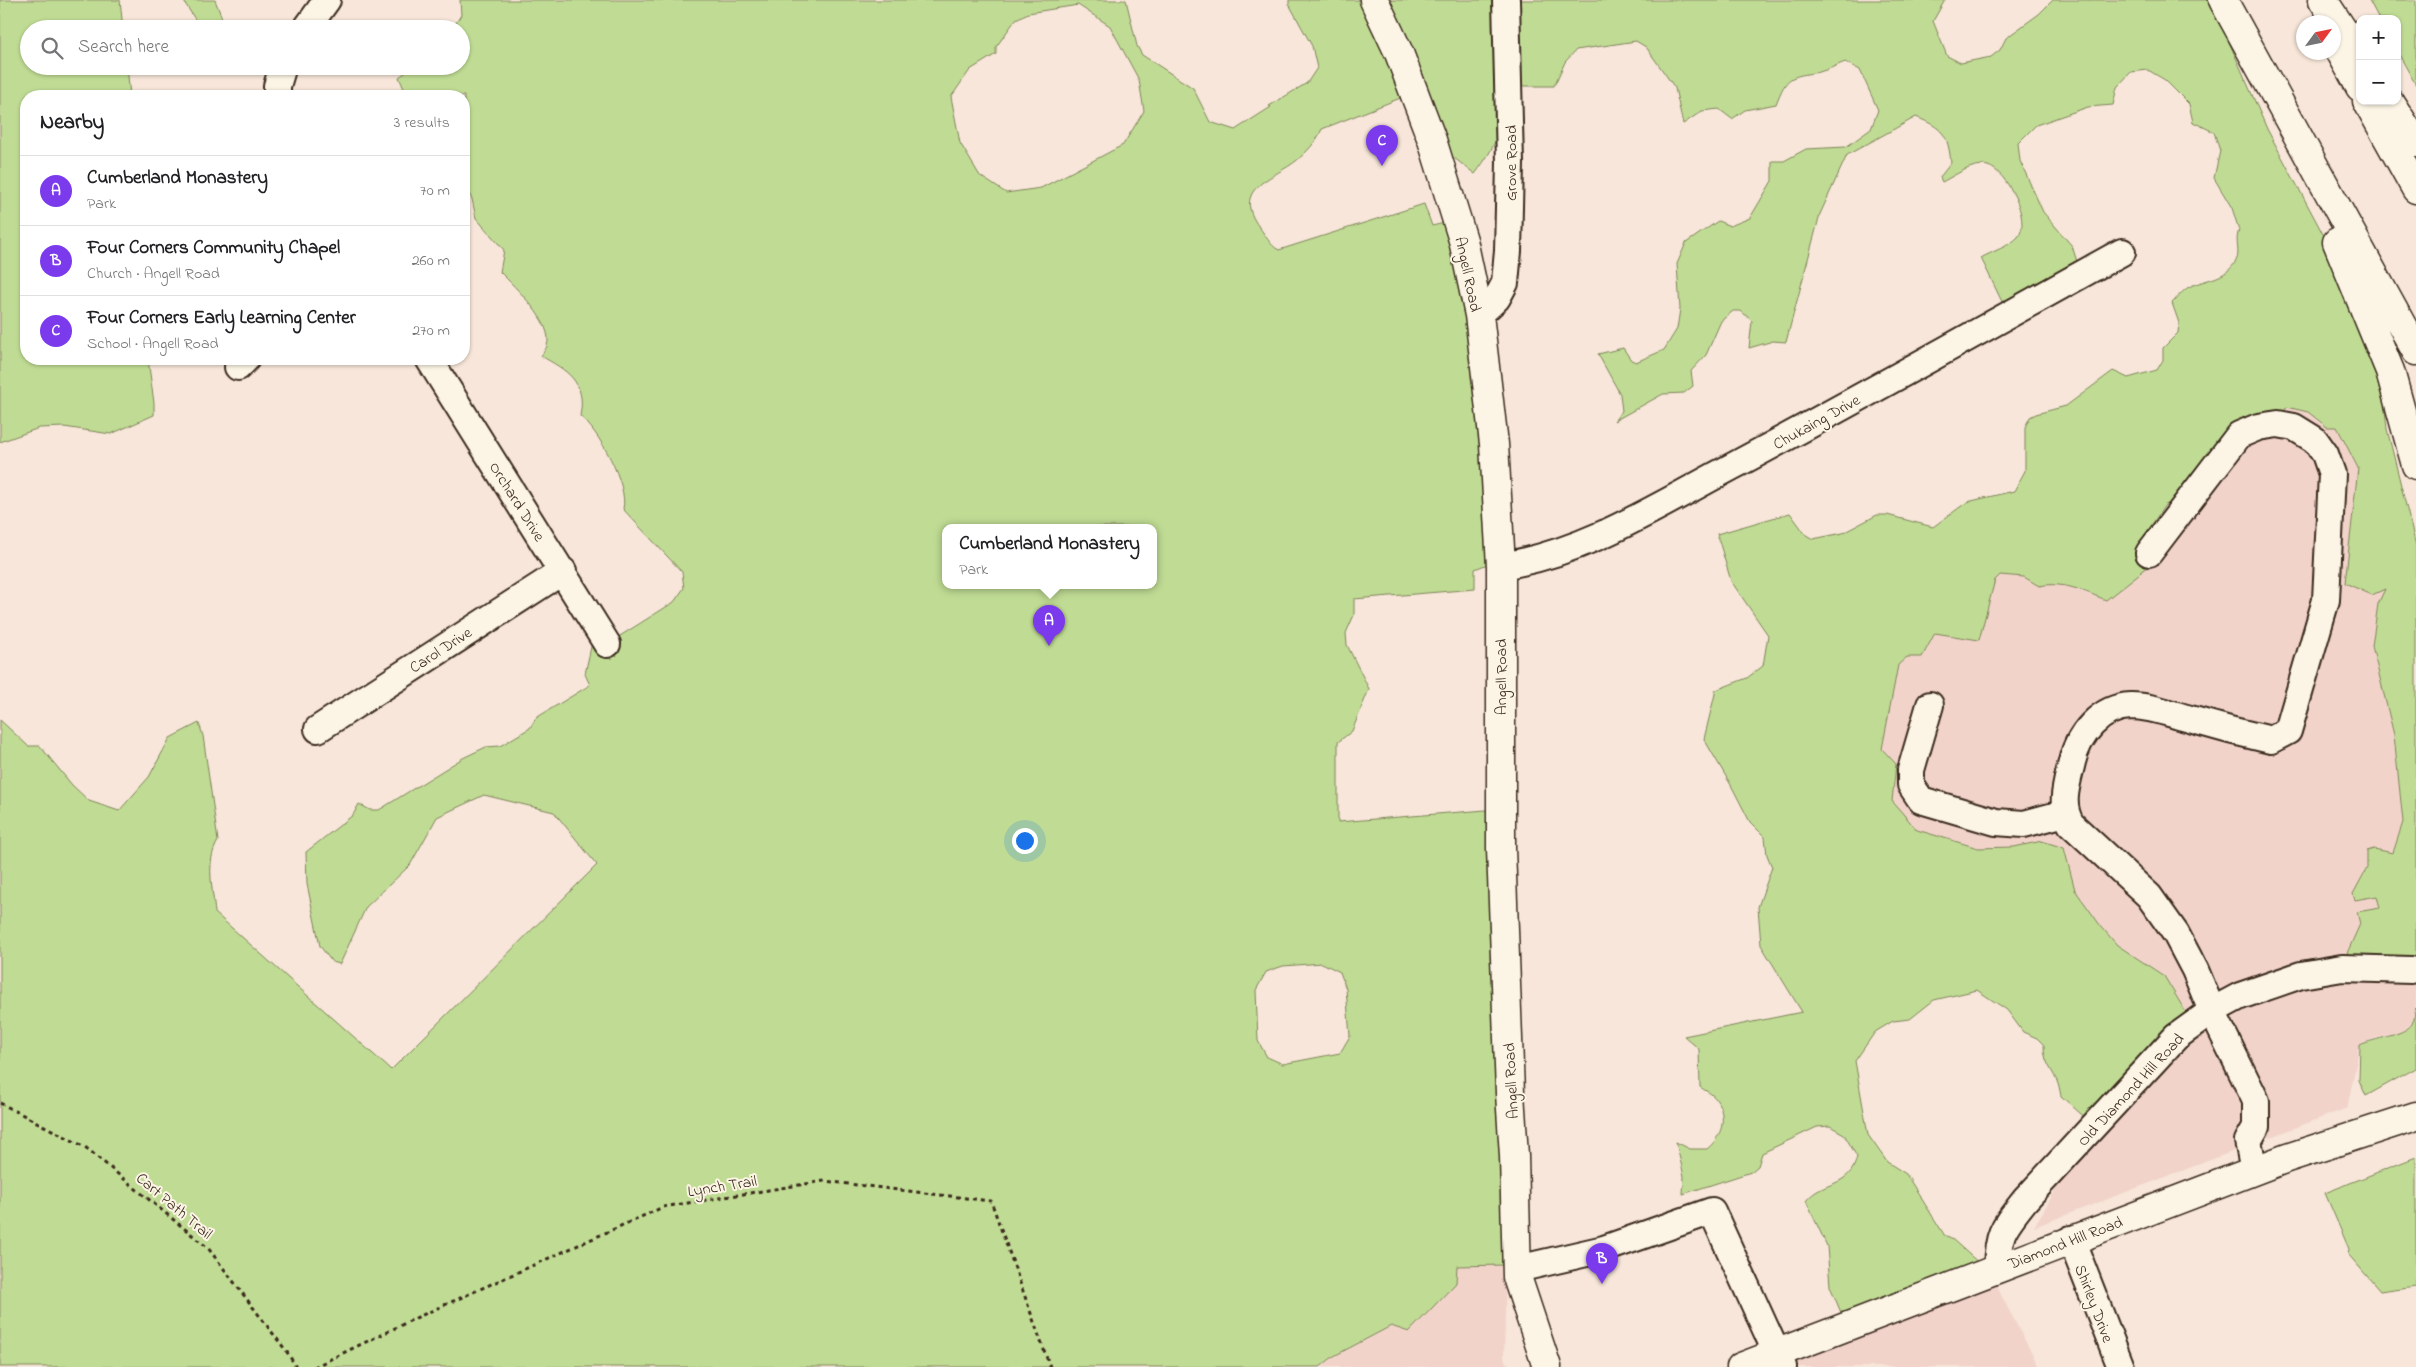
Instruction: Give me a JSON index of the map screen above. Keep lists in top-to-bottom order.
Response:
{
  "streets": {
    "main road": ["Angell Road", "Diamond Hill Road"],
    "street": [
      "Grove Road",
      "Chukaing Drive",
      "Orchard Drive",
      "Carol Drive",
      "Old Diamond Hill Road",
      "Shirley Drive"
    ],
    "path": ["Lynch Trail", "Cart Path Trail"]
  },
  "crossings": [
    ["Grove Road", "Angell Road"],
    ["Angell Road", "Chukaing Drive"],
    ["Orchard Drive", "Carol Drive"],
    ["Old Diamond Hill Road", "Diamond Hill Road"],
    ["Diamond Hill Road", "Shirley Drive"]
  ],
  "north": "top right",
  "page": {
    "map_buttons": ["+", "−"],
    "search": "Search here",
    "heading": ["Nearby", "3 results"],
    "pins": ["C", "A", "B"],
    "list": [
      {
        "mark": "A",
        "name": "Cumberland Monastery",
        "note": "Park",
        "value": "70 m"
      },
      {
        "mark": "B",
        "name": "Four Corners Community Chapel",
        "note": "Church · Angell Road",
        "value": "260 m"
      },
      {
        "mark": "C",
        "name": "Four Corners Early Learning Center",
        "note": "School · Angell Road",
        "value": "270 m"
      }
    ],
    "popup": ["Cumberland Monastery", "Park"]
  }
}
